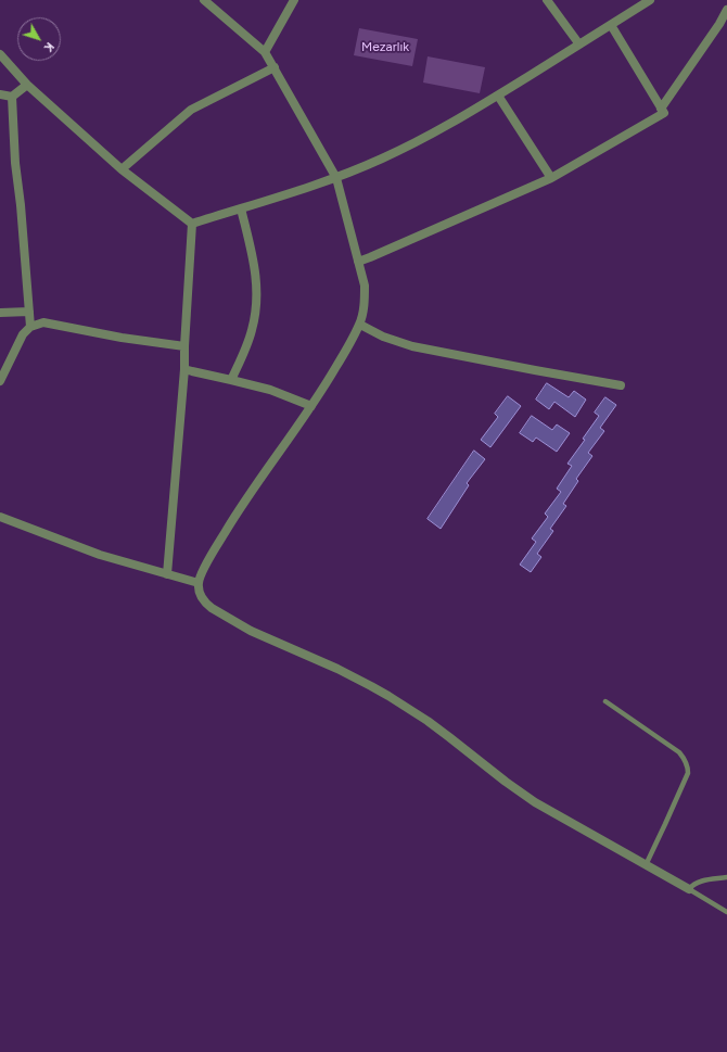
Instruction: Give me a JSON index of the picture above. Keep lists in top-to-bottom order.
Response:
{
  "parks": ["Mezarlık"],
  "north": "bottom right"
}
